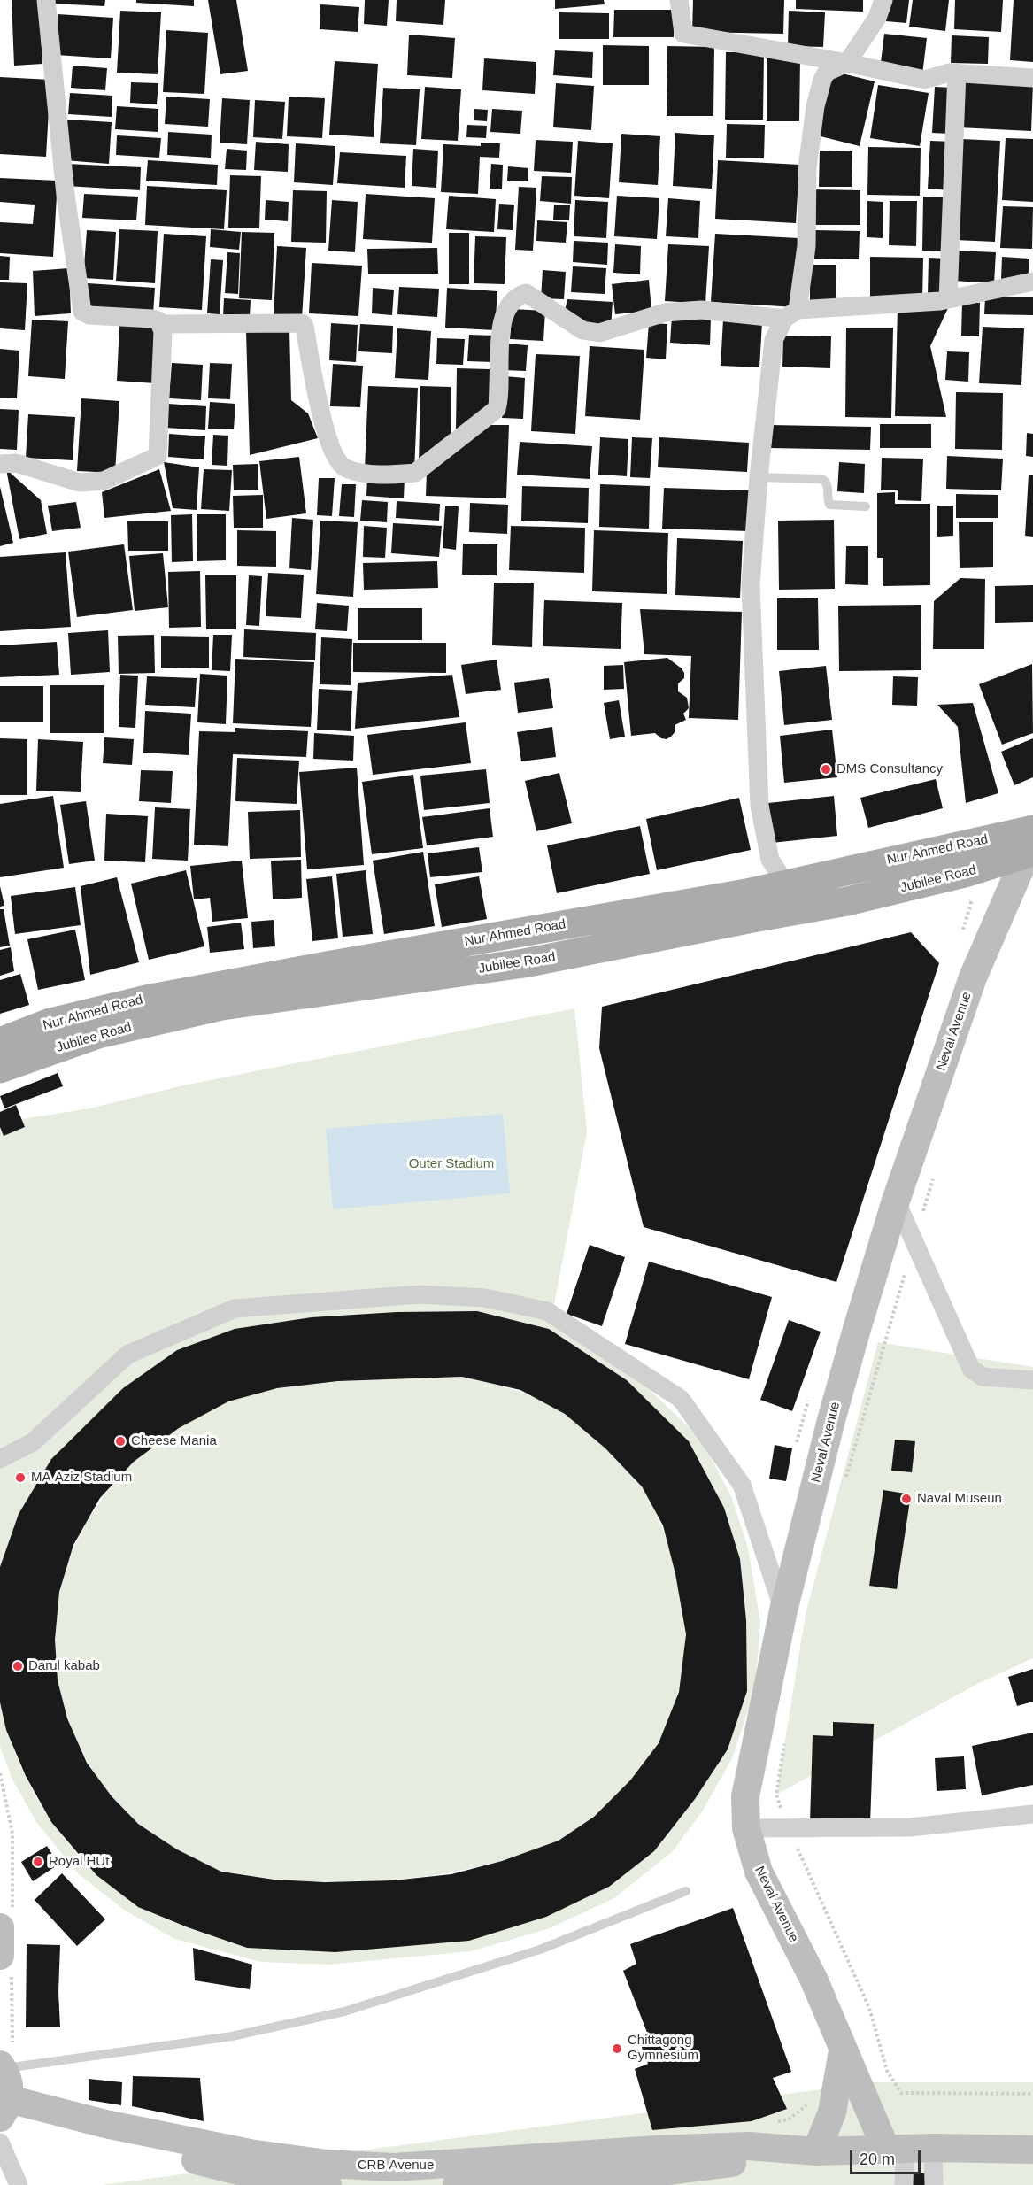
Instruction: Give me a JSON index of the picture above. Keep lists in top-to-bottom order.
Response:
{
  "streets": {
    "main road": [
      "Nur Ahmed Road",
      "Jubilee Road",
      "Neval Avenue",
      "CRB Avenue"
    ]
  },
  "crossings": [
    ["Nur Ahmed Road", "Jubilee Road"],
    ["Nur Ahmed Road", "Neval Avenue"],
    ["Jubilee Road", "Neval Avenue"],
    ["Neval Avenue", "CRB Avenue"]
  ],
  "parks": ["Outer Stadium"],
  "places": [
    "DMS Consultancy",
    "Cheese Mania",
    "MA Aziz Stadium",
    "Naval Museun",
    "Darul kabab",
    "Royal HUt",
    "Chittagong Gymnesium"
  ],
  "scale_bar": "20 m"
}
